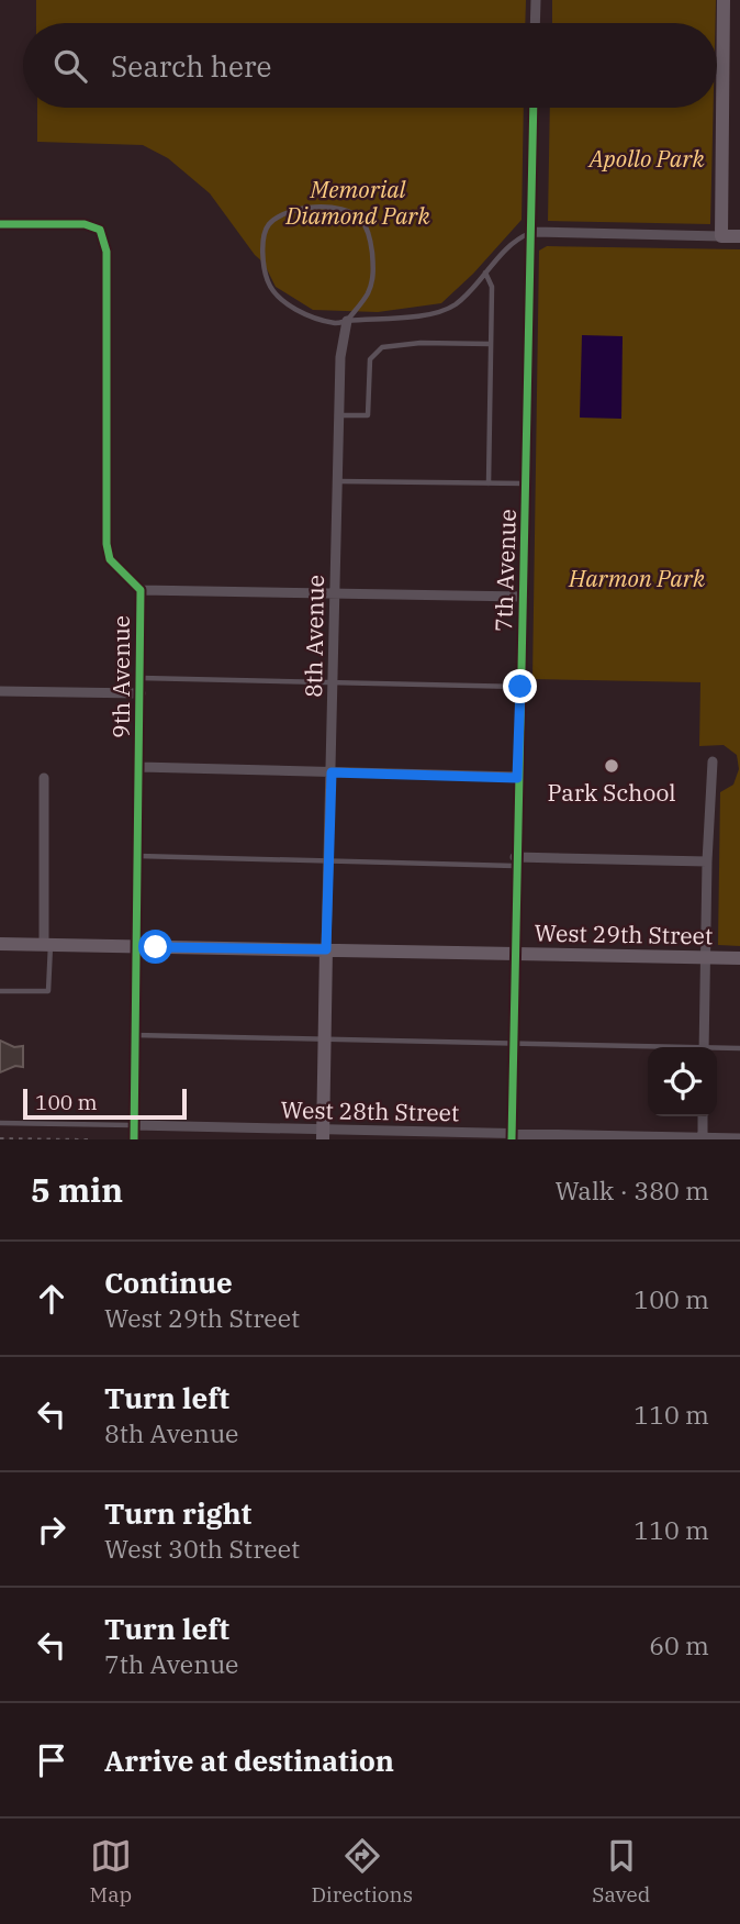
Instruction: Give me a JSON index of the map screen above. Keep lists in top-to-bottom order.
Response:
{
  "streets": {
    "street": [
      "7th Avenue",
      "8th Avenue",
      "9th Avenue",
      "West 29th Street",
      "West 28th Street"
    ]
  },
  "crossings": [
    ["7th Avenue", "West 29th Street"],
    ["7th Avenue", "West 28th Street"],
    ["8th Avenue", "West 29th Street"],
    ["8th Avenue", "West 28th Street"],
    ["9th Avenue", "West 29th Street"],
    ["9th Avenue", "West 28th Street"]
  ],
  "parks": ["Apollo Park", "Memorial Diamond Park", "Harmon Park"],
  "places": ["Park School"],
  "scale_bar": "100 m",
  "page": {
    "search": "Search here",
    "scale": "100 m",
    "heading": ["5 min", "Walk · 380 m"],
    "list": [
      ["Continue", "West 29th Street", "100 m"],
      ["Turn left", "8th Avenue", "110 m"],
      ["Turn right", "West 30th Street", "110 m"],
      ["Turn left", "7th Avenue", "60 m"],
      "Arrive at destination"
    ],
    "nav": ["Map", "Directions", "Saved"]
  }
}
